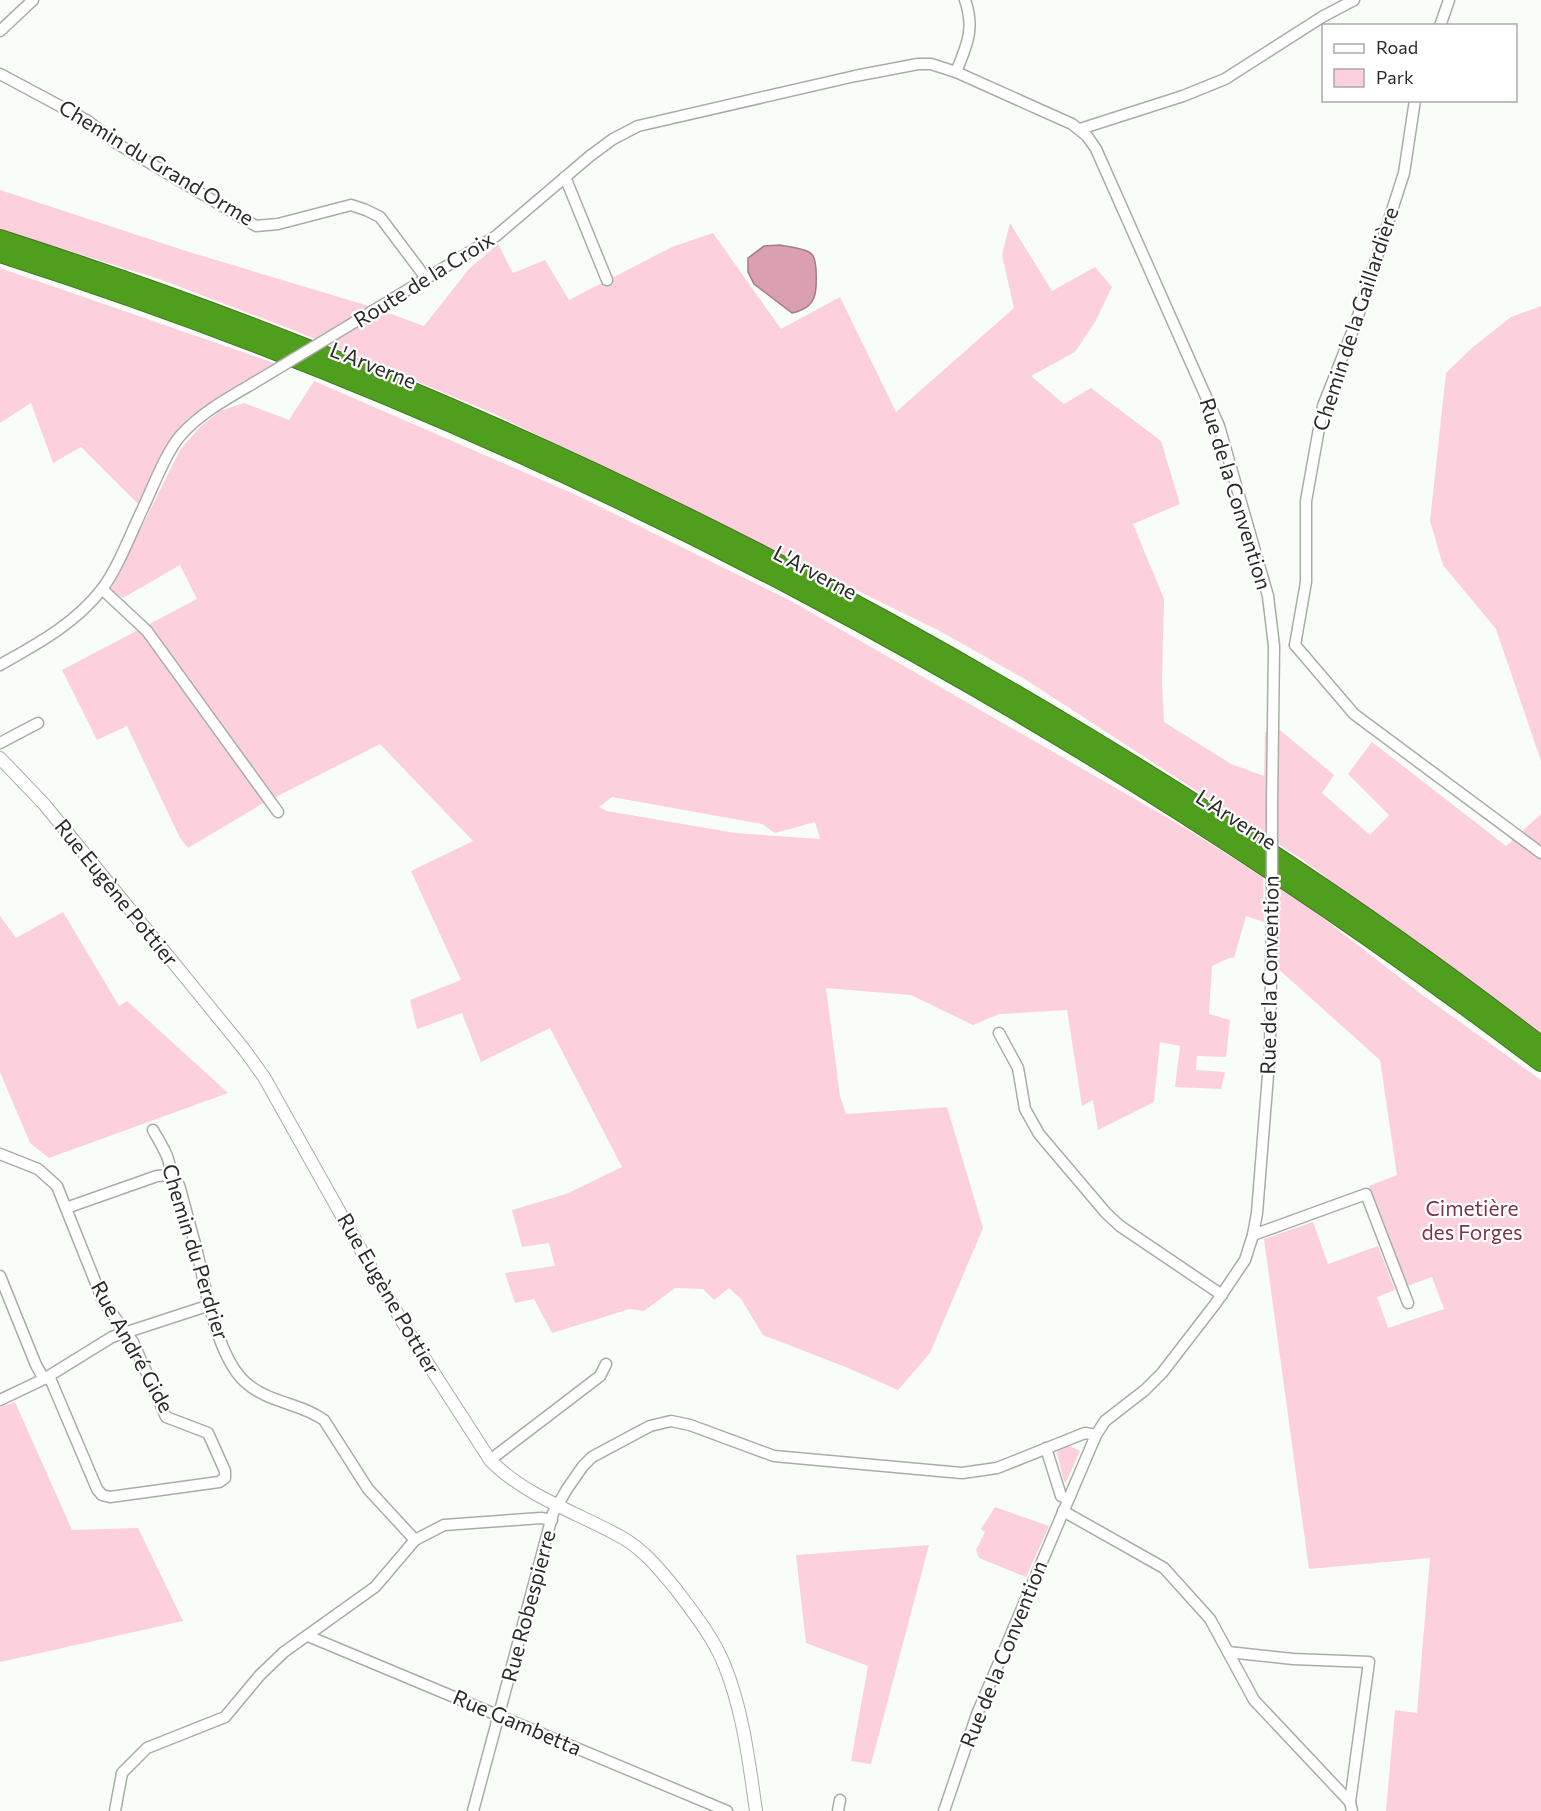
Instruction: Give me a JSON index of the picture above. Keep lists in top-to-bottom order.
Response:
{
  "streets": {
    "highway": ["L'Arverne"],
    "street": [
      "Chemin du Grand Orme",
      "Route de la Croix",
      "Chemin de la Gaillardière",
      "Rue de la Convention",
      "Rue Eugène Pottier",
      "Chemin du Perdrier",
      "Rue André Gide",
      "Rue Robespierre",
      "Rue Gambetta"
    ]
  },
  "crossings": [
    ["Chemin du Grand Orme", "Route de la Croix"],
    ["Route de la Croix", "Rue de la Convention"],
    ["Rue de la Convention", "Rue Robespierre"],
    ["Rue Eugène Pottier", "Rue Robespierre"],
    ["Rue Robespierre", "Rue Gambetta"]
  ],
  "parks": ["Cimetière des Forges"],
  "legend": ["Road", "Park"]
}
